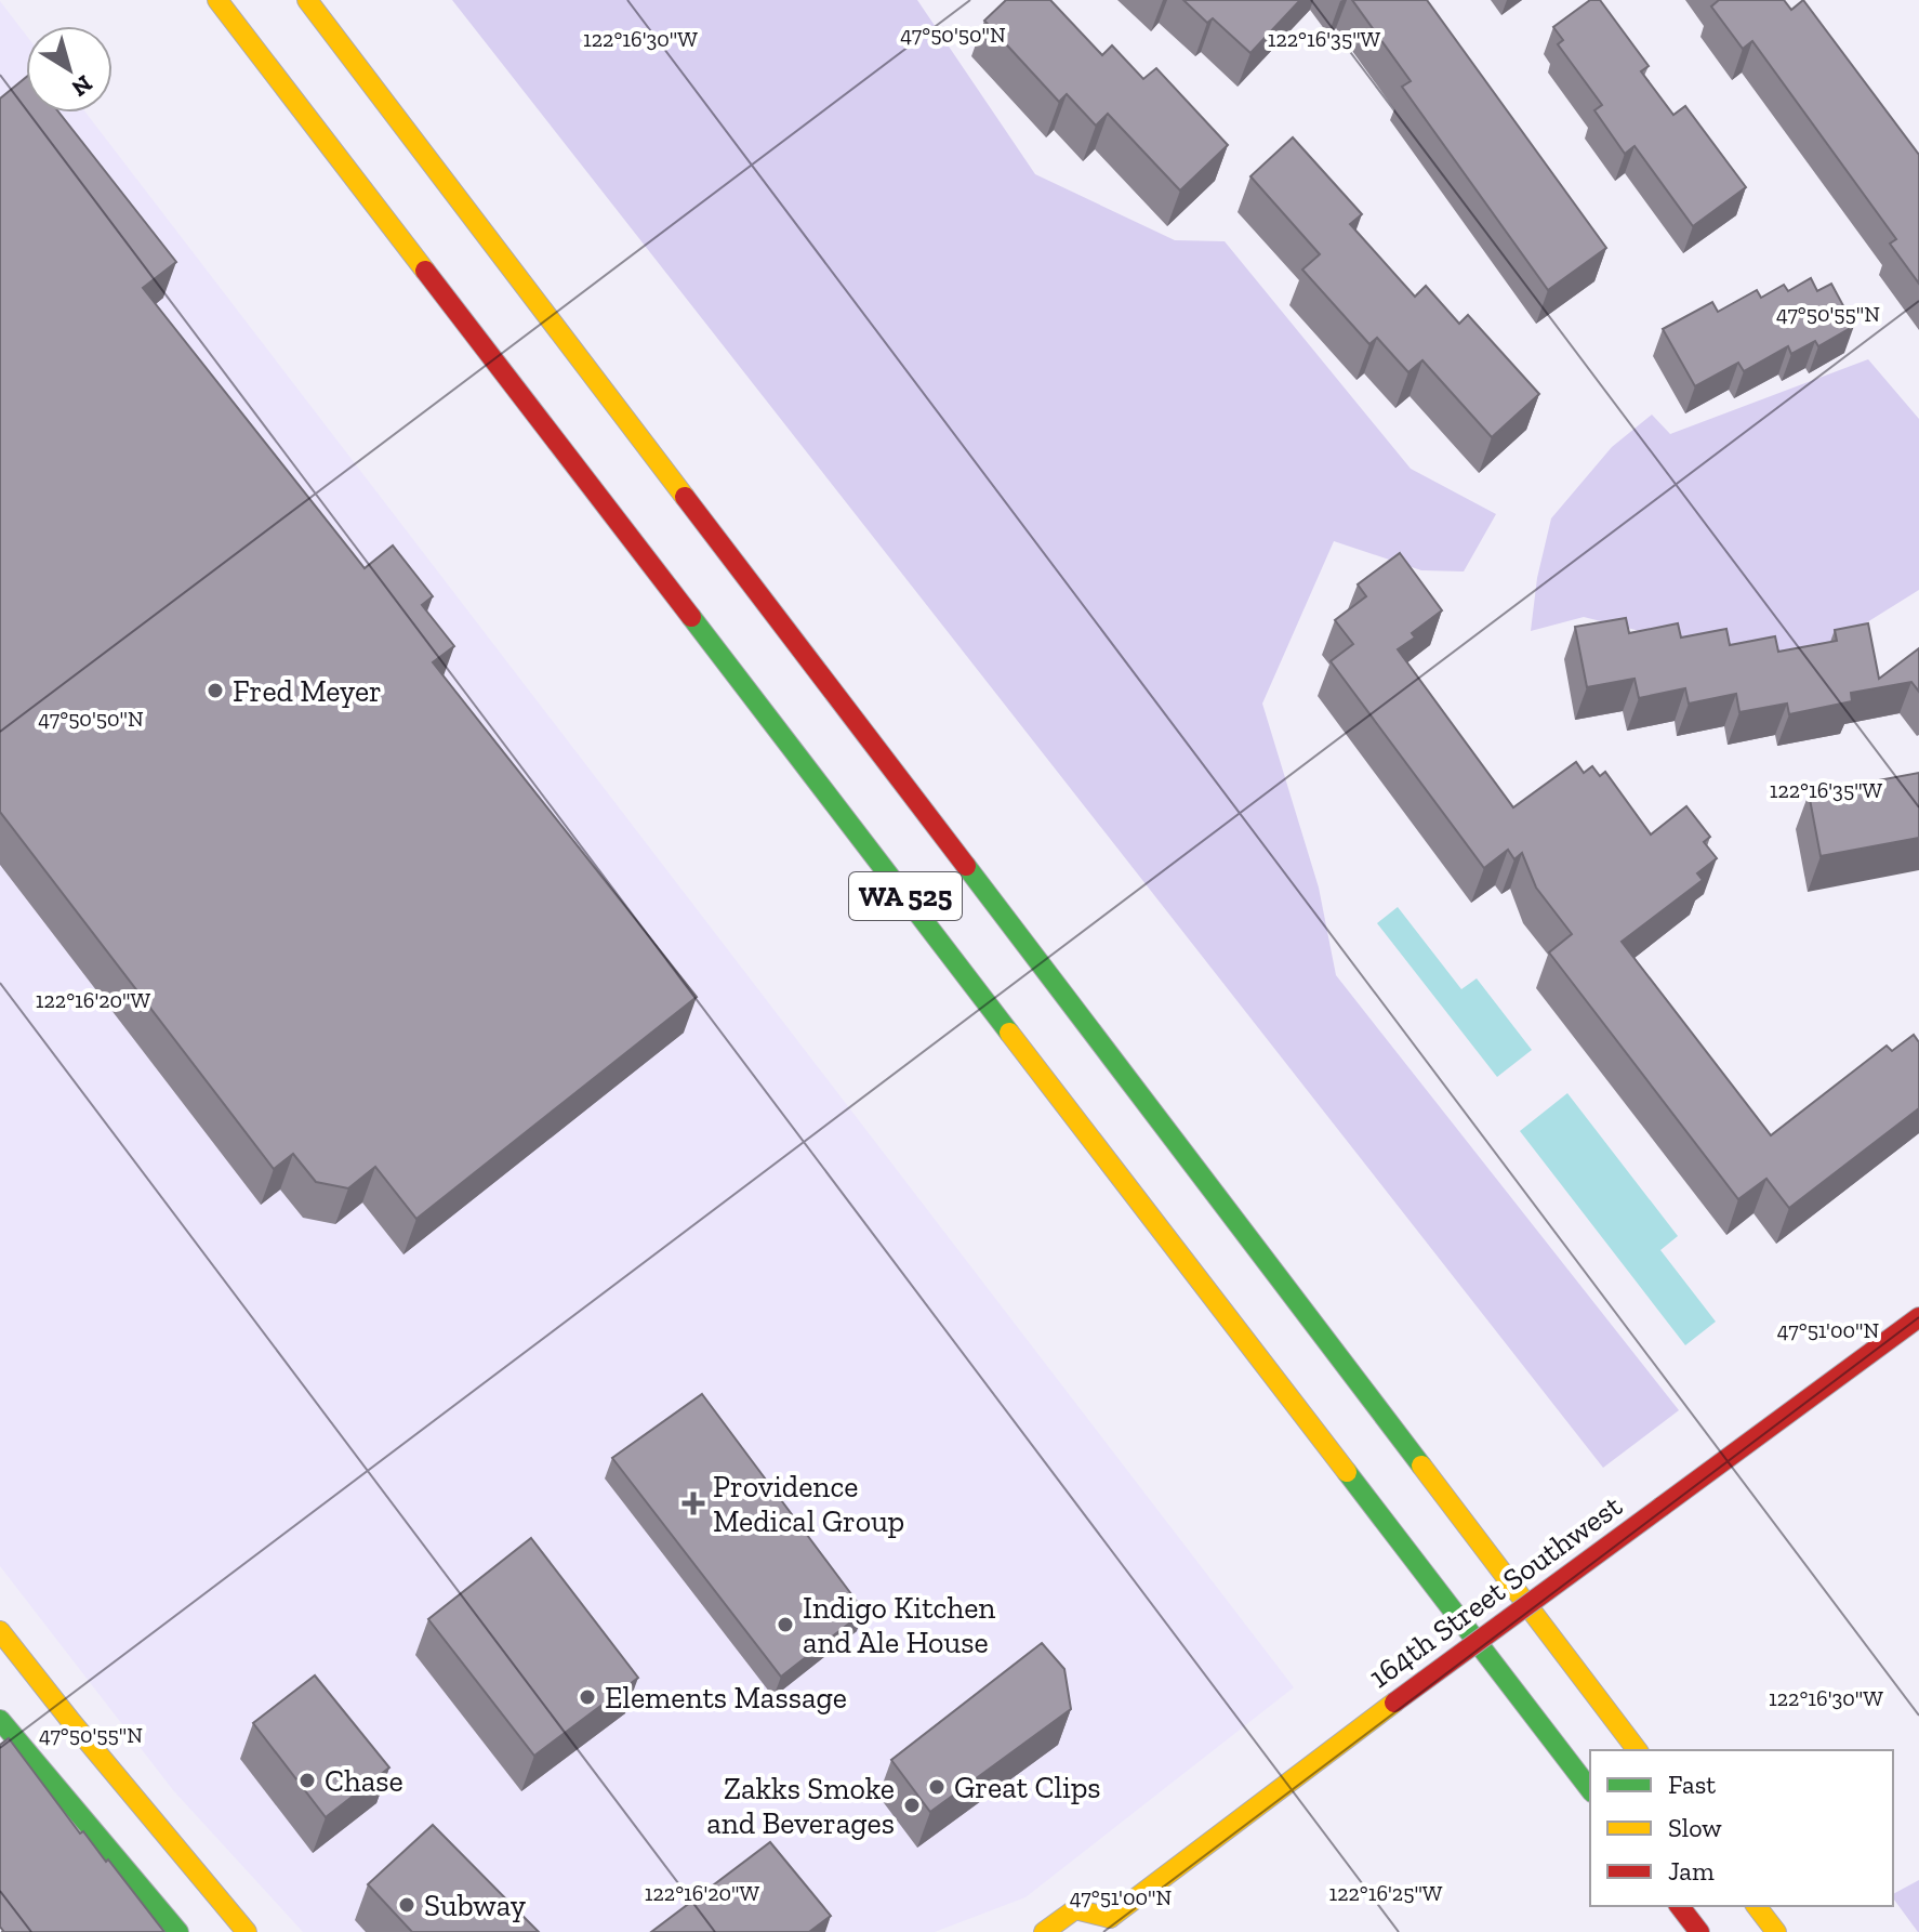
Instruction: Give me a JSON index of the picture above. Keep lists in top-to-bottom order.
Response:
{
  "streets": {
    "main road": ["WA 525", "164th Street Southwest"]
  },
  "places": {
    "other": [
      "Fred Meyer",
      "Indigo Kitchen and Ale House",
      "Elements Massage",
      "Chase",
      "Great Clips",
      "Zakks Smoke and Beverages",
      "Subway"
    ],
    "health": ["Providence Medical Group"]
  },
  "legend": ["Fast", "Slow", "Jam"],
  "north": "bottom right",
  "coordinates": [
    "47°50'50\"N",
    "122°16'30\"W",
    "122°16'35\"W",
    "47°50'55\"N",
    "122°16'20\"W",
    "47°51'00\"N",
    "122°16'25\"W"
  ]
}
